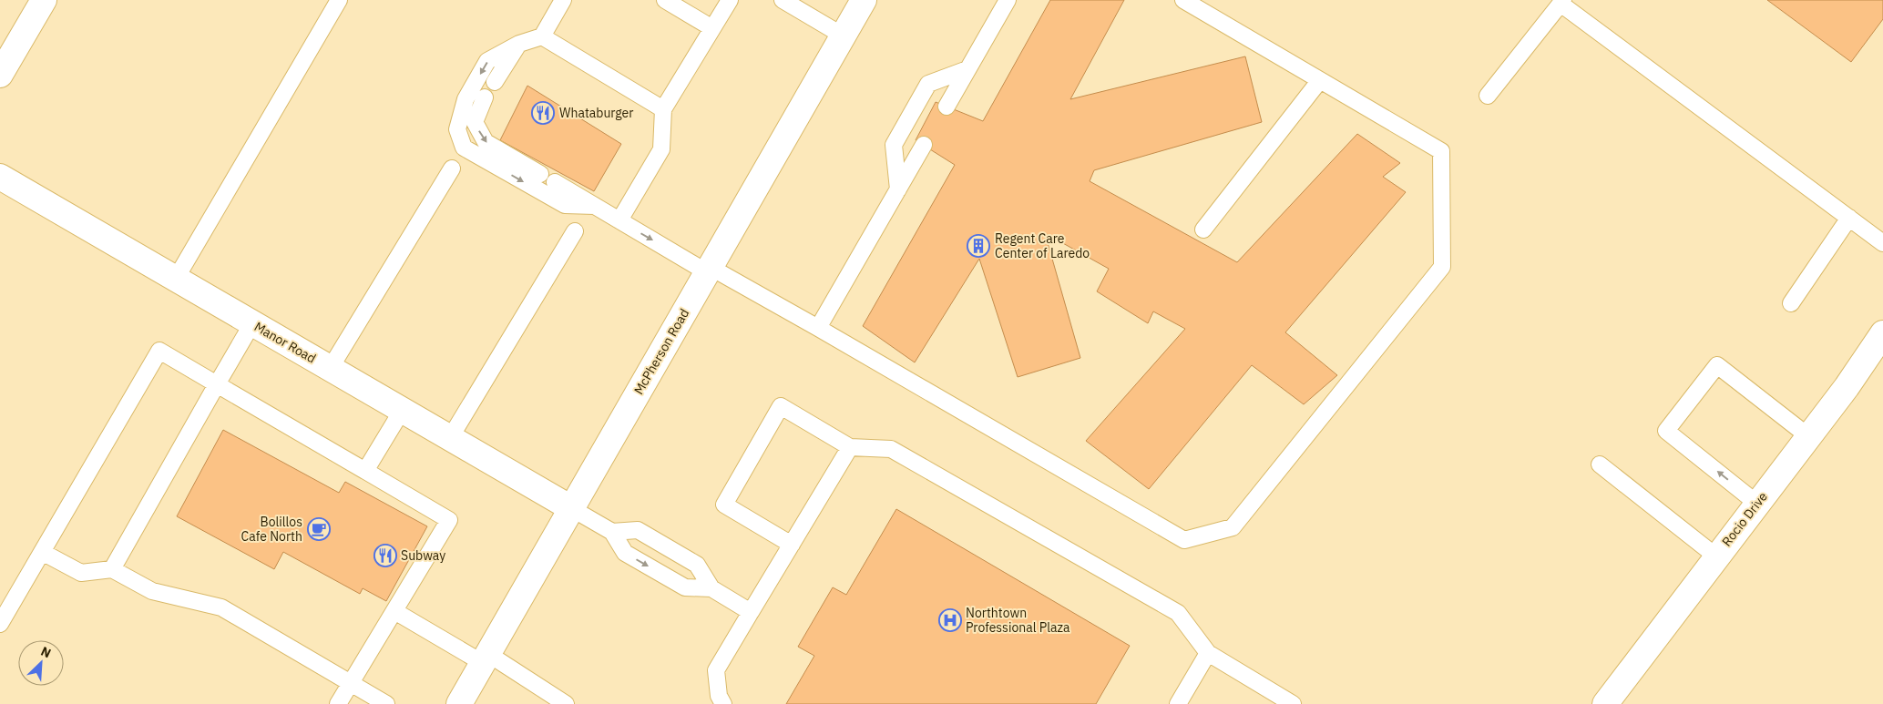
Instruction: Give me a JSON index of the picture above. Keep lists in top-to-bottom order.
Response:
{
  "streets": {
    "street": ["Manor Road", "McPherson Road", "Rocio Drive"]
  },
  "crossings": [
    ["Manor Road", "McPherson Road"]
  ],
  "places": {
    "restaurant": ["Whataburger", "Subway"],
    "building": ["Regent Care Center of Laredo"],
    "cafe": ["Bolillos Cafe North"],
    "hospital": ["Northtown Professional Plaza"]
  },
  "north": "top right"
}
